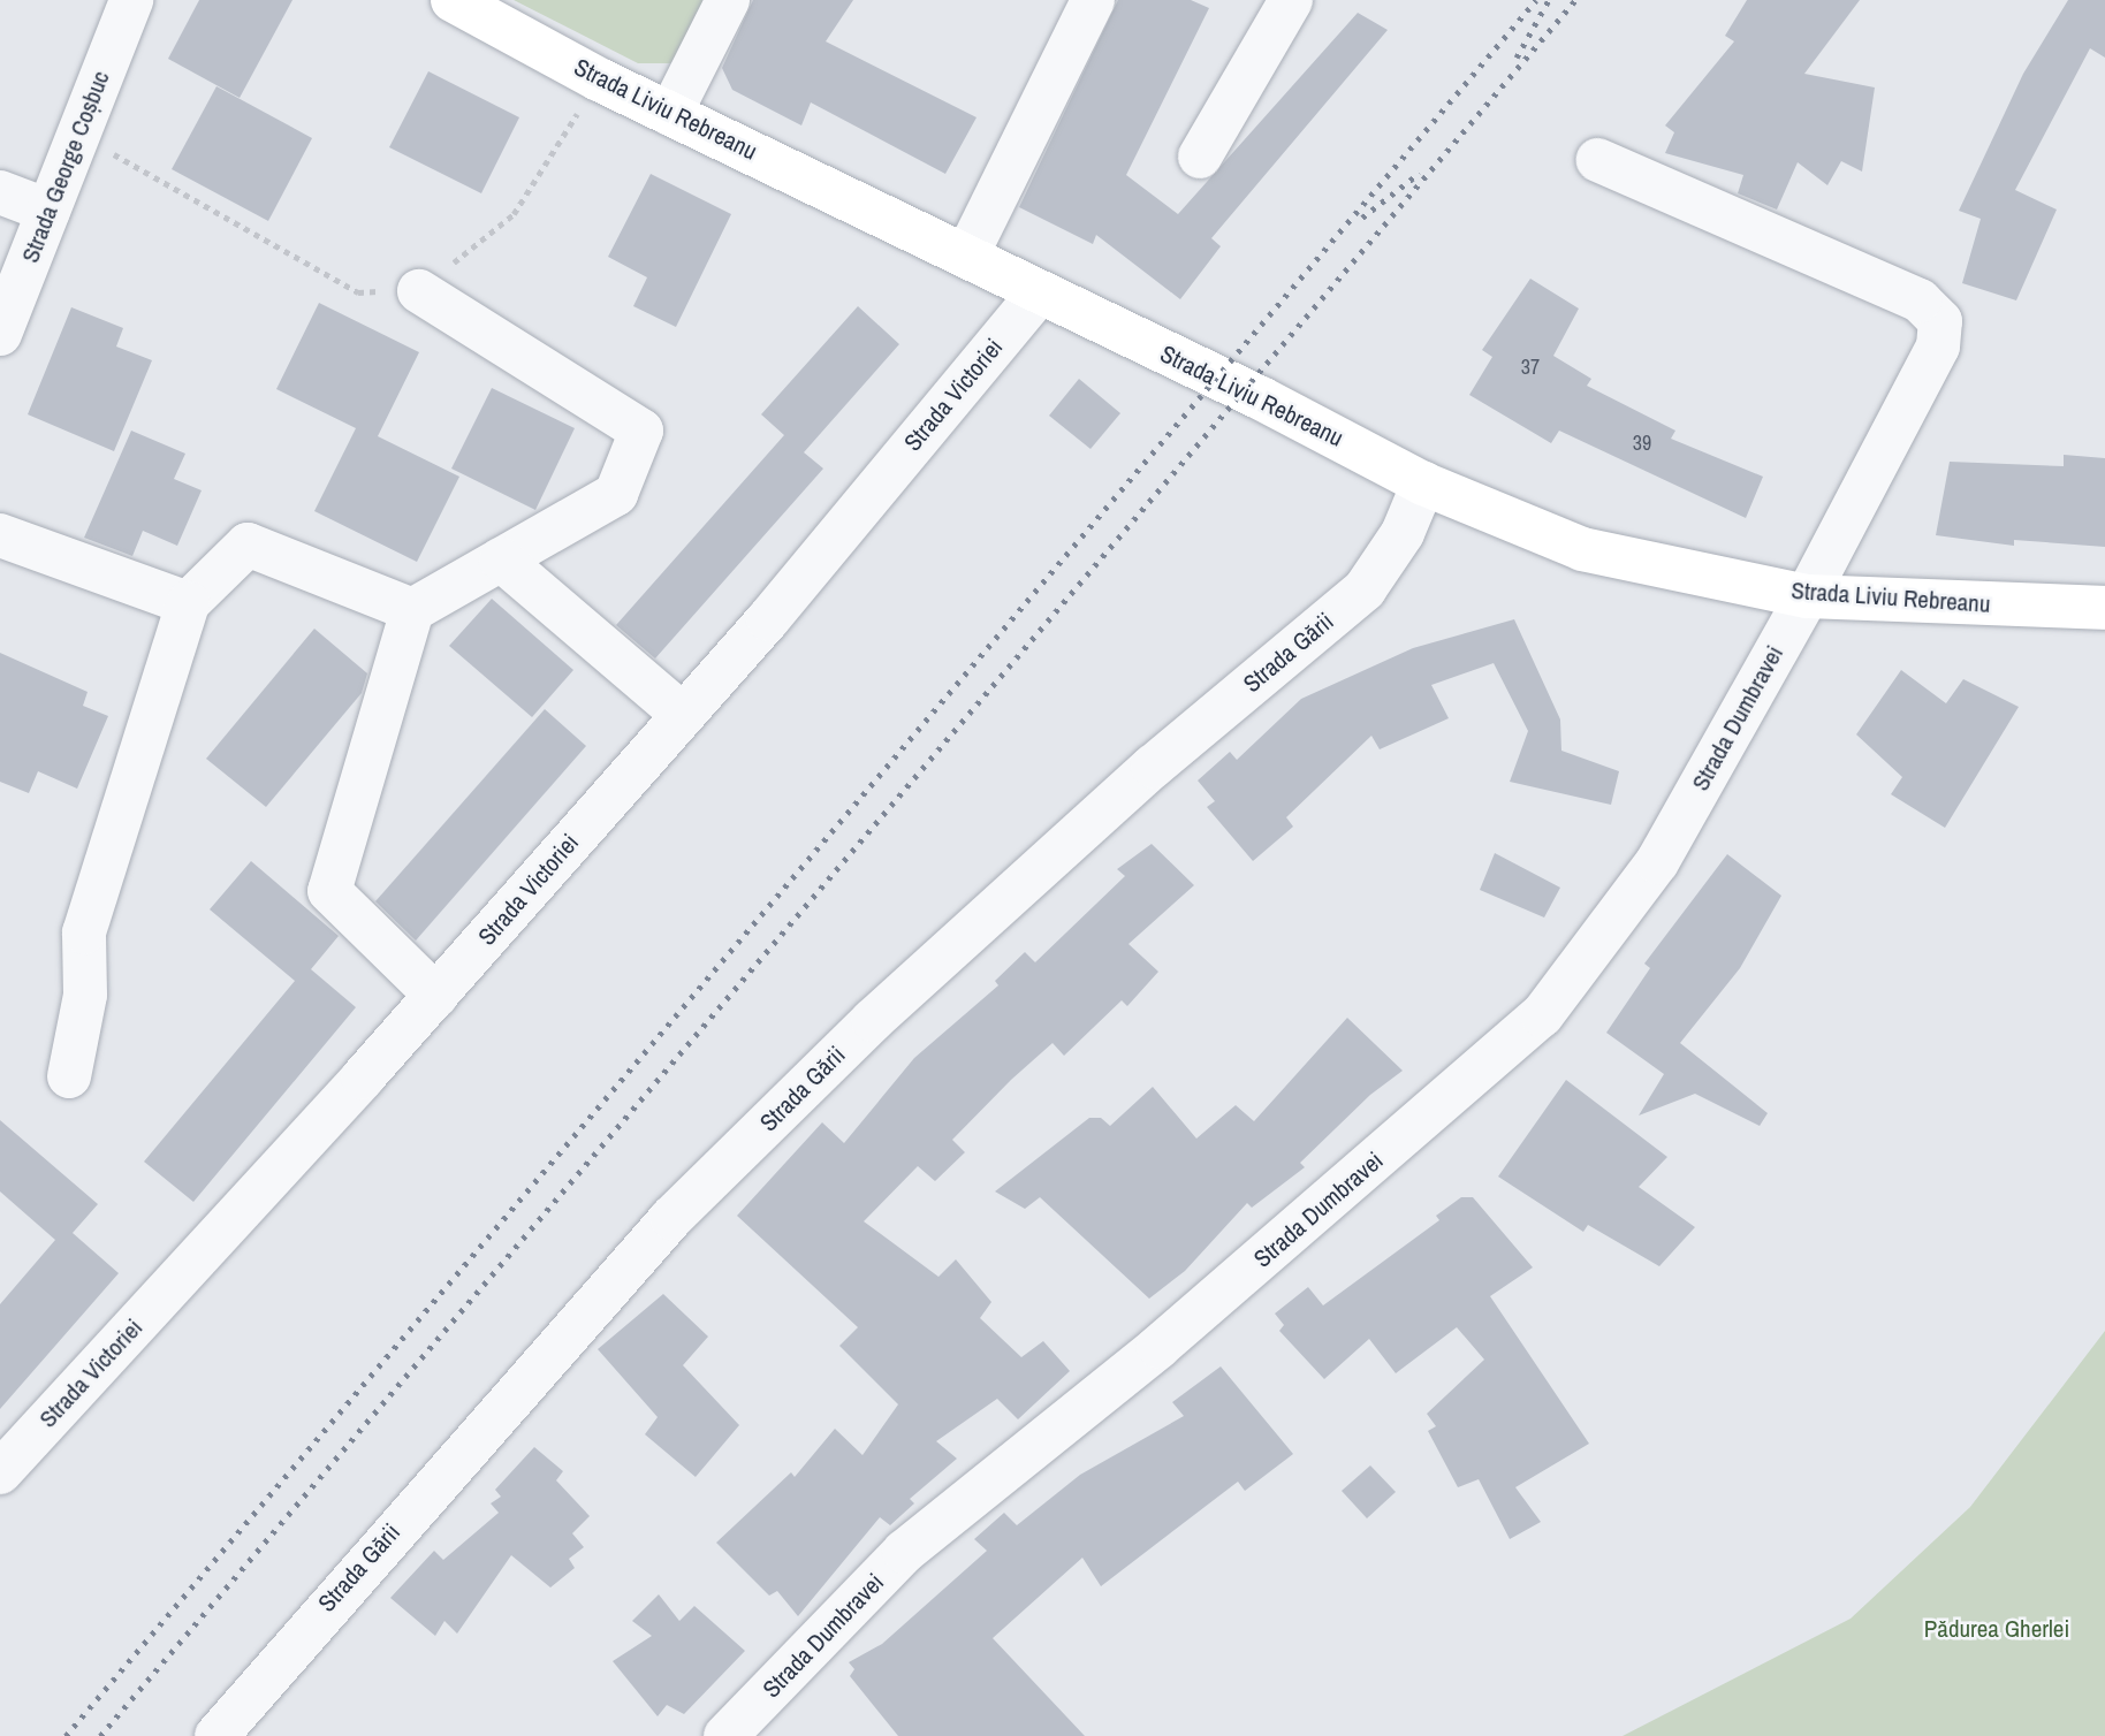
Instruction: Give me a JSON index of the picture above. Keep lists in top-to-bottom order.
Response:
{
  "streets": {
    "main road": ["Strada Liviu Rebreanu"],
    "street": [
      "Strada George Coșbuc",
      "Strada Victoriei",
      "Strada Gării",
      "Strada Dumbravei"
    ]
  },
  "crossings": [
    ["Strada Liviu Rebreanu", "Strada Victoriei"],
    ["Strada Liviu Rebreanu", "Strada Gării"],
    ["Strada Liviu Rebreanu", "Strada Dumbravei"]
  ],
  "parks": ["Pădurea Gherlei"],
  "house_numbers": ["37", "39"]
}
